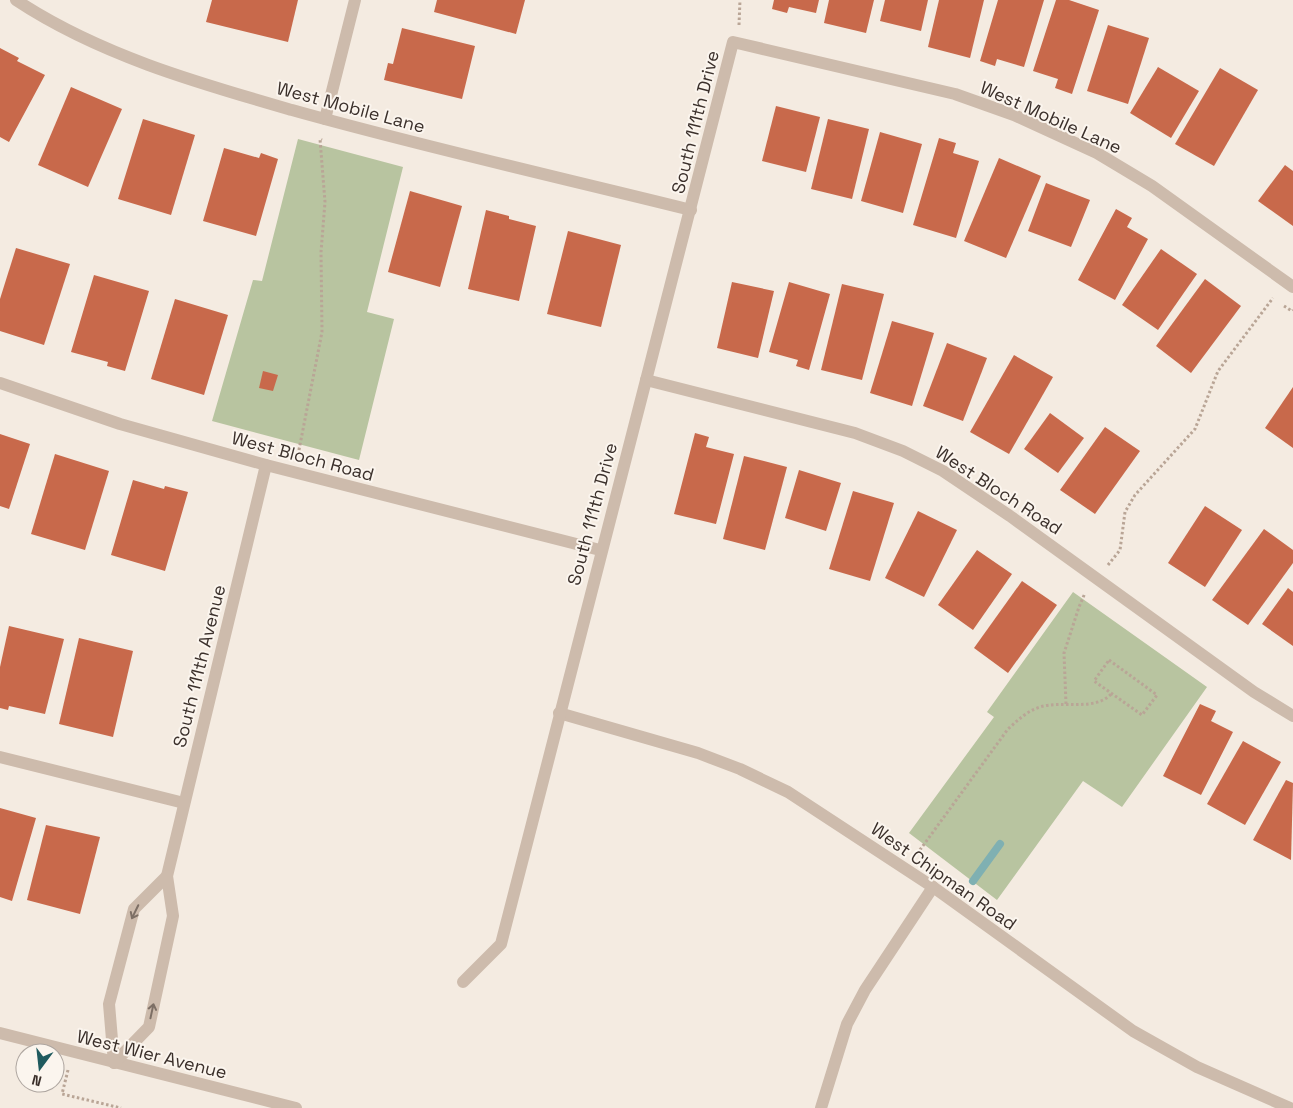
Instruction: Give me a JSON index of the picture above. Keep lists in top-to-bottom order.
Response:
{
  "streets": {
    "street": [
      "West Mobile Lane",
      "South 111th Drive",
      "West Bloch Road",
      "South 111th Avenue",
      "West Chipman Road",
      "West Wier Avenue"
    ]
  },
  "crossings": [
    ["West Mobile Lane", "South 111th Drive"],
    ["South 111th Drive", "West Bloch Road"],
    ["South 111th Drive", "West Chipman Road"],
    ["West Bloch Road", "South 111th Avenue"],
    ["South 111th Avenue", "West Wier Avenue"]
  ],
  "north": "bottom"
}
